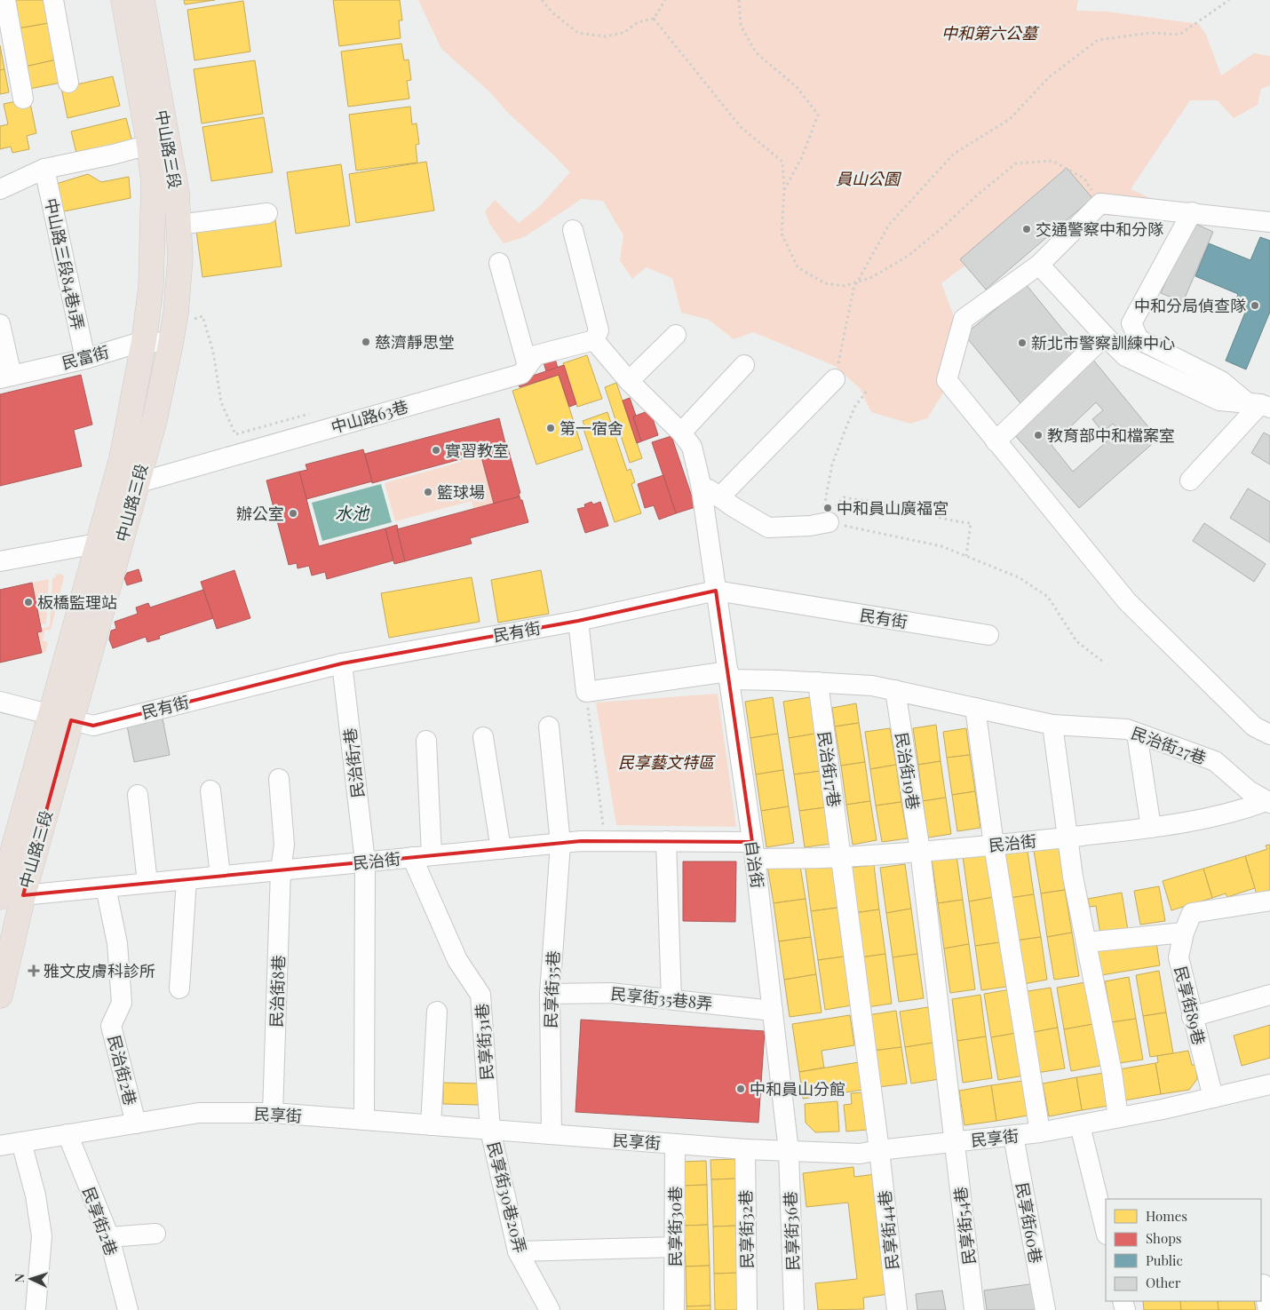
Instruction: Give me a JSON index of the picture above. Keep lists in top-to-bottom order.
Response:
{
  "streets": {
    "main road": ["中山路三段"],
    "street": [
      "中山路三段84巷1弄",
      "民富街",
      "中山路63巷",
      "民有街",
      "民治街27巷",
      "民治街7巷",
      "民治街17巷",
      "民治街19巷",
      "民治街",
      "自治街",
      "民享街35巷",
      "民治街8巷",
      "民享街35巷8弄",
      "民享街89巷",
      "民享街31巷",
      "民治街2巷",
      "民享街",
      "民享街30巷20弄",
      "民享街2巷",
      "民享街60巷",
      "民享街54巷",
      "民享街30巷",
      "民享街32巷",
      "民享街44巷",
      "民享街36巷"
    ]
  },
  "crossings": [
    ["中山路三段", "民富街"],
    ["中山路三段", "中山路63巷"],
    ["中山路三段", "民有街"],
    ["中山路三段", "民治街"],
    ["中山路三段84巷1弄", "民富街"],
    ["中山路63巷", "自治街"],
    ["民有街", "民治街7巷"],
    ["民有街", "自治街"],
    ["民治街27巷", "民治街17巷"],
    ["民治街27巷", "民治街19巷"],
    ["民治街27巷", "民治街"],
    ["民治街27巷", "自治街"],
    ["民治街7巷", "民治街"],
    ["民治街7巷", "民享街"],
    ["民治街17巷", "民治街"],
    ["民治街17巷", "民享街44巷"],
    ["民治街19巷", "民治街"],
    ["民治街19巷", "民享街54巷"],
    ["民治街", "自治街"],
    ["民治街", "民享街35巷"],
    ["民治街", "民治街8巷"],
    ["民治街", "民享街31巷"],
    ["民治街", "民治街2巷"],
    ["自治街", "民享街35巷8弄"],
    ["自治街", "民享街"],
    ["自治街", "民享街36巷"],
    ["民享街35巷", "民享街35巷8弄"],
    ["民享街35巷", "民享街"],
    ["民治街8巷", "民享街"],
    ["民享街89巷", "民享街"],
    ["民享街31巷", "民享街"],
    ["民享街31巷", "民享街30巷20弄"],
    ["民治街2巷", "民享街"],
    ["民享街", "民享街30巷20弄"],
    ["民享街", "民享街2巷"],
    ["民享街", "民享街60巷"],
    ["民享街", "民享街54巷"],
    ["民享街", "民享街30巷"],
    ["民享街", "民享街32巷"],
    ["民享街", "民享街44巷"],
    ["民享街", "民享街36巷"]
  ],
  "water": ["水池"],
  "parks": ["中和第六公墓", "員山公園", "民享藝文特區"],
  "places": {
    "other": [
      "交通警察中和分隊",
      "中和分局偵查隊",
      "慈濟靜思堂",
      "新北市警察訓練中心",
      "第一宿舍",
      "教育部中和檔案室",
      "實習教室",
      "籃球場",
      "中和員山廣福宮",
      "辦公室",
      "板橋監理站",
      "中和員山分館"
    ],
    "health": ["雅文皮膚科診所"]
  },
  "legend": [
    "Homes",
    "Shops",
    "Public",
    "Other"
  ],
  "north": "left"
}
